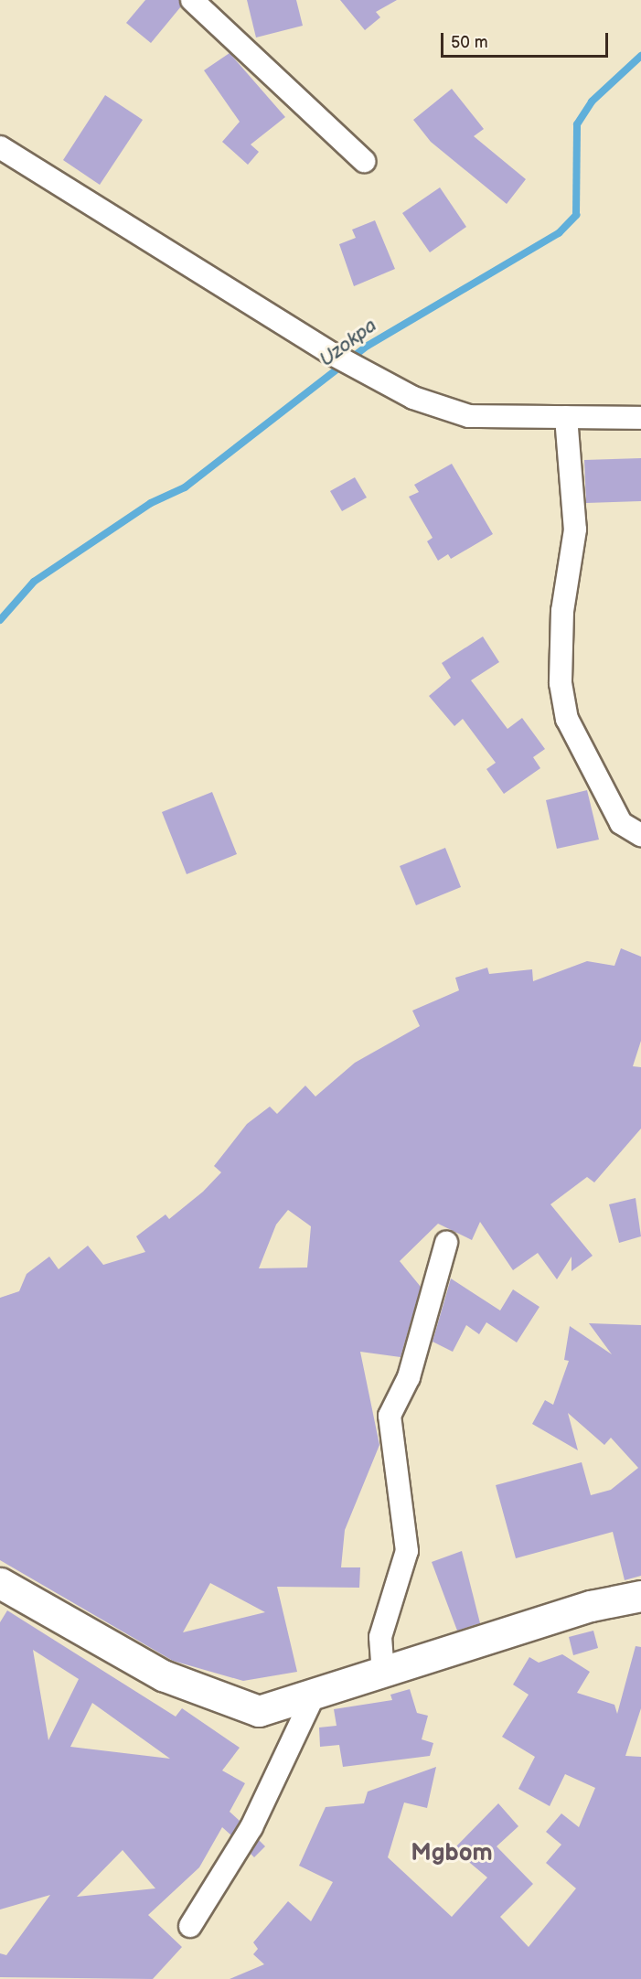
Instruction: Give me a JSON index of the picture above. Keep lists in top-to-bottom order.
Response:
{
  "districts": ["Mgbom"],
  "water": ["Uzokpa"],
  "scale_bar": "50 m"
}
